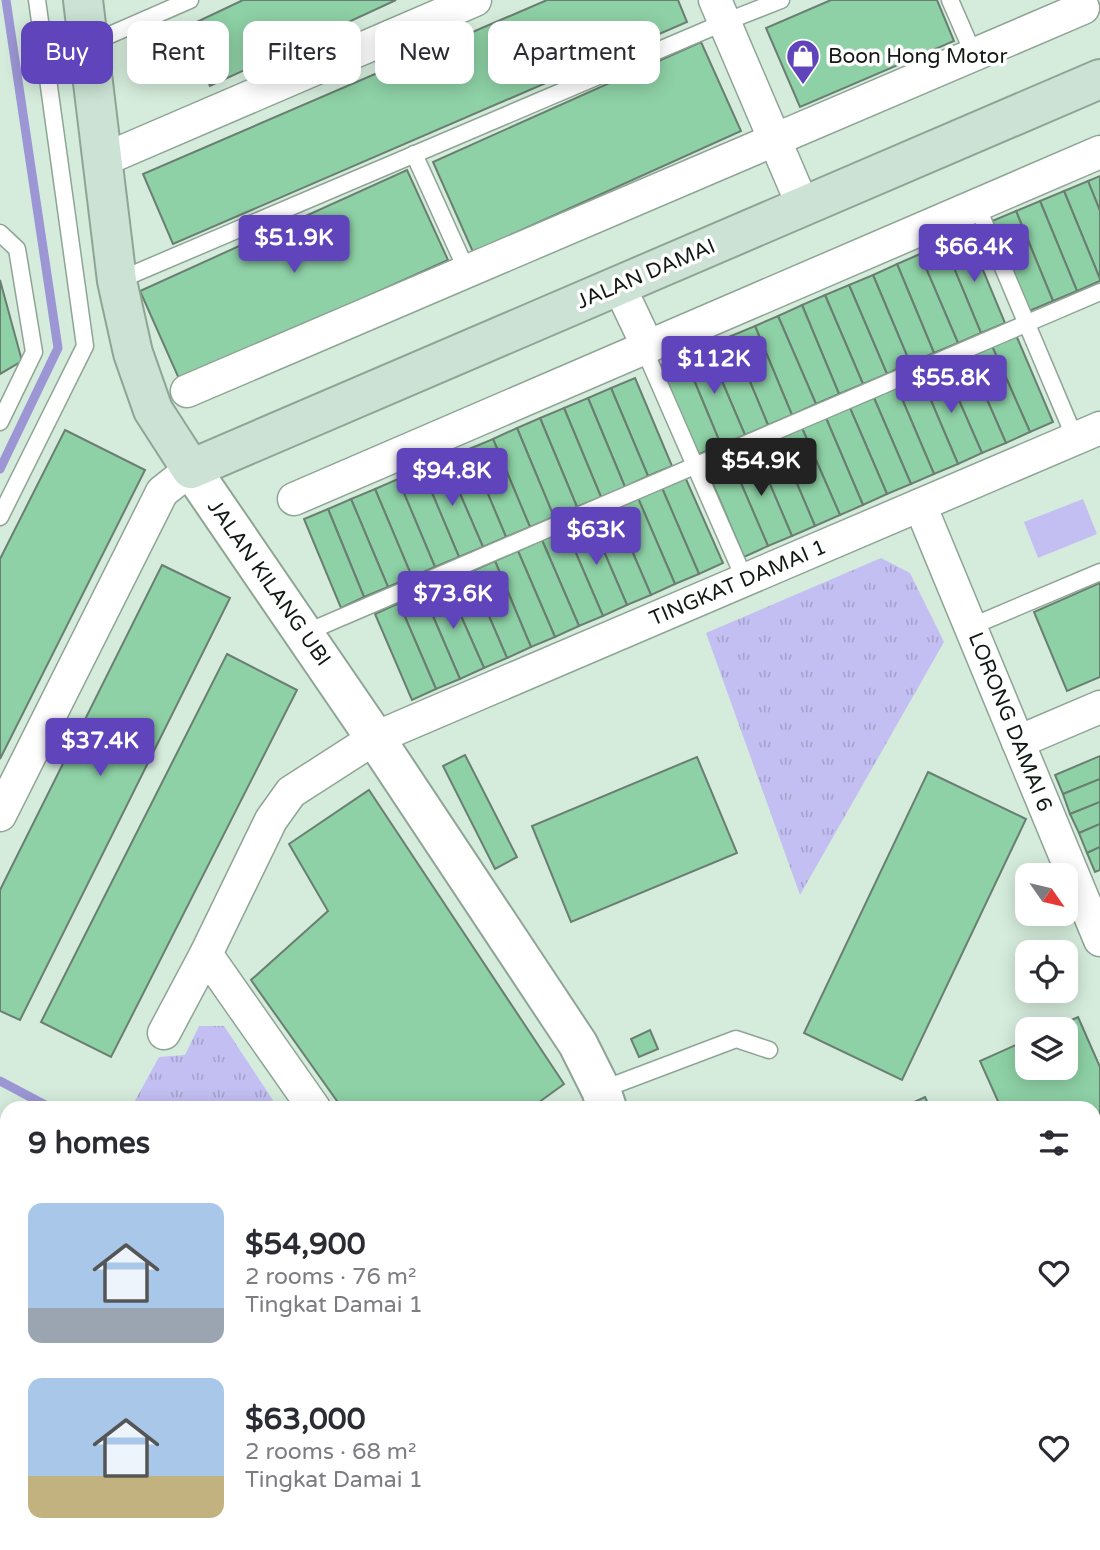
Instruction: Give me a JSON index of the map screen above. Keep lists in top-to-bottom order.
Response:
{
  "streets": {
    "main road": ["JALAN DAMAI", "JALAN KILANG UBI"],
    "street": ["TINGKAT DAMAI 1", "LORONG DAMAI 6"]
  },
  "crossings": [
    ["JALAN DAMAI", "JALAN KILANG UBI"],
    ["JALAN KILANG UBI", "TINGKAT DAMAI 1"],
    ["TINGKAT DAMAI 1", "LORONG DAMAI 6"]
  ],
  "places": {
    "shop": ["Boon Hong Motor"]
  },
  "north": "bottom right",
  "page": {
    "chip": [
      "Buy",
      "Rent",
      "Filters",
      "New",
      "Apartment"
    ],
    "price": [
      "$51.9K",
      "$66.4K",
      "$112K",
      "$55.8K",
      "$54.9K",
      "$94.8K",
      "$63K",
      "$73.6K",
      "$37.4K"
    ],
    "heading": "9 homes",
    "list": [
      {
        "name": "$54,900",
        "note": "2 rooms · 76 m² · Tingkat Damai 1"
      },
      {
        "name": "$63,000",
        "note": "2 rooms · 68 m² · Tingkat Damai 1"
      }
    ]
  }
}
